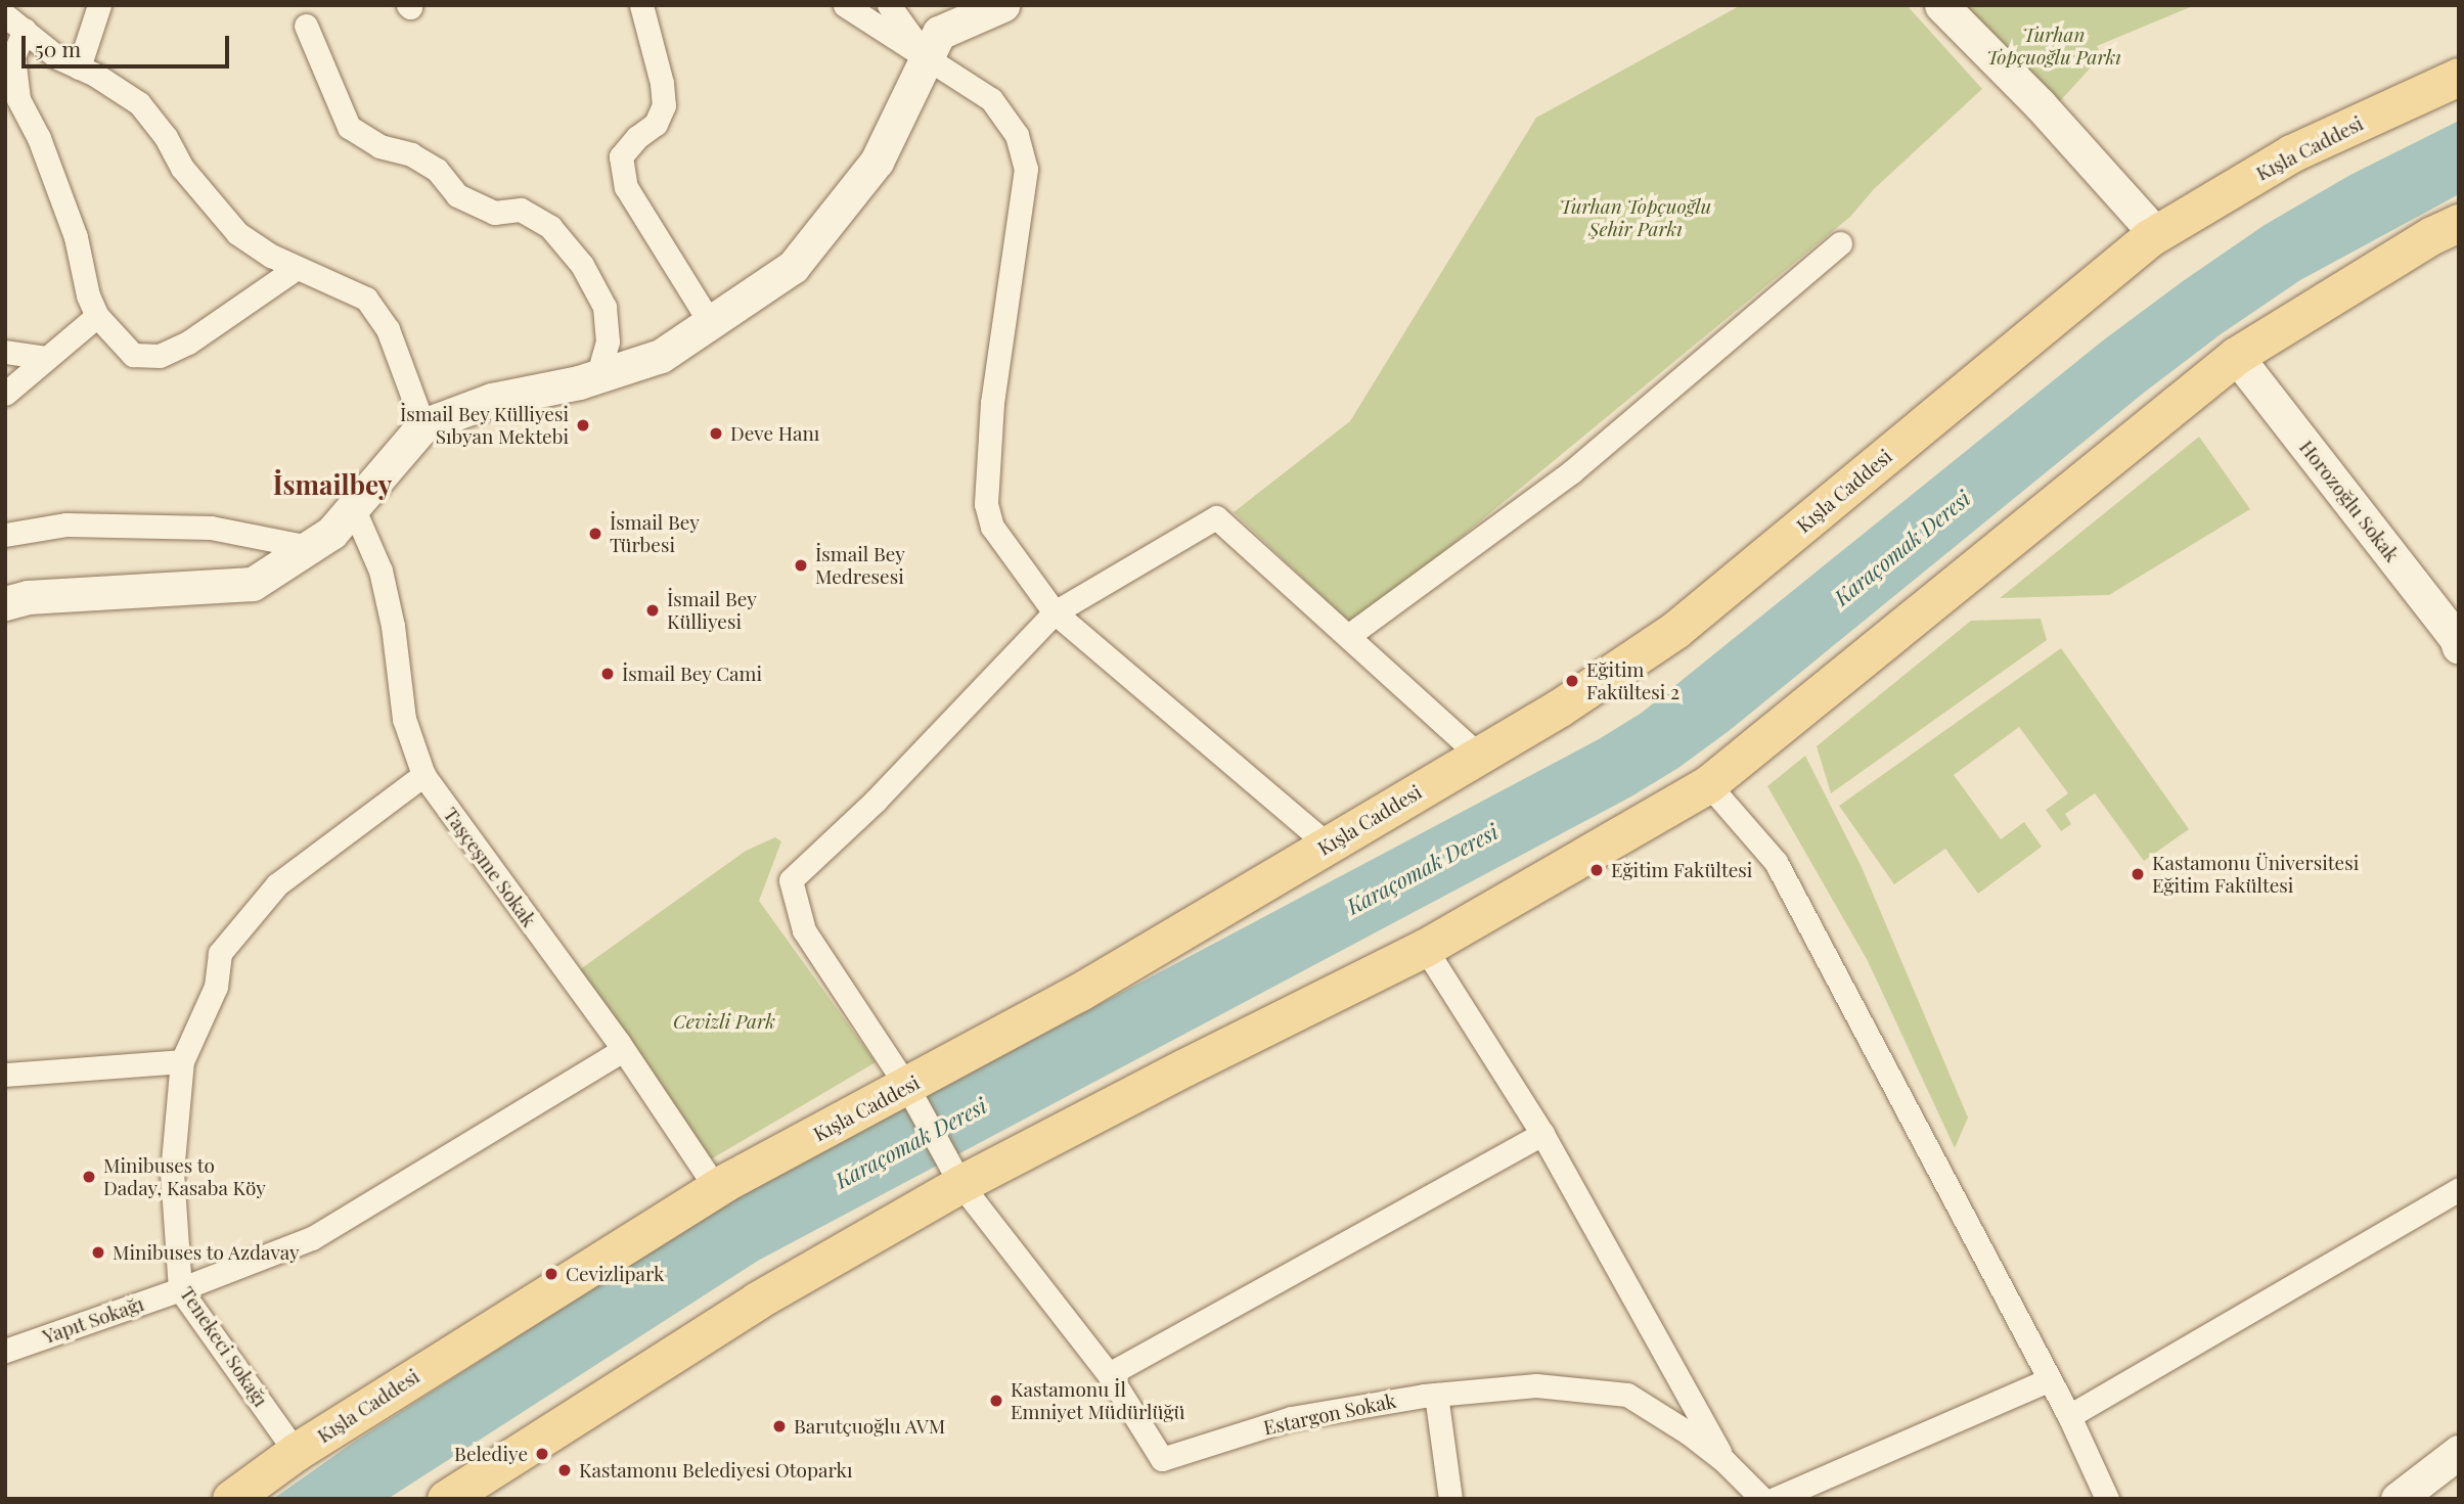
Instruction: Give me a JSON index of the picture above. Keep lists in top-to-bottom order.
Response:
{
  "streets": {
    "main road": ["Kışla Caddesi", "Horozoğlu Sokak"],
    "street": [
      "Taşçeşme Sokak",
      "Yapıt Sokağı",
      "Tenekeci Sokağı",
      "Estargon Sokak"
    ]
  },
  "crossings": [
    ["Kışla Caddesi", "Taşçeşme Sokak"],
    ["Kışla Caddesi", "Tenekeci Sokağı"],
    ["Kışla Caddesi", "Estargon Sokak"],
    ["Taşçeşme Sokak", "Yapıt Sokağı"],
    ["Taşçeşme Sokak", "Tenekeci Sokağı"],
    ["Yapıt Sokağı", "Tenekeci Sokağı"]
  ],
  "districts": ["İsmailbey"],
  "water": ["Karaçomak Deresi"],
  "parks": ["Turhan Topçuoğlu Parkı", "Turhan Topçuoğlu Şehir Parkı", "Cevizli Park"],
  "places": [
    "İsmail Bey Külliyesi Sıbyan Mektebi",
    "Deve Hanı",
    "İsmail Bey Türbesi",
    "İsmail Bey Medresesi",
    "İsmail Bey Külliyesi",
    "İsmail Bey Cami",
    "Eğitim Fakültesi 2",
    "Eğitim Fakültesi",
    "Kastamonu Üniversitesi Eğitim Fakültesi",
    "Minibuses to Daday, Kasaba Köy",
    "Minibuses to Azdavay",
    "Cevizlipark",
    "Kastamonu İl Emniyet Müdürlüğü",
    "Barutçuoğlu AVM",
    "Belediye",
    "Kastamonu Belediyesi Otoparkı"
  ],
  "scale_bar": "50 m"
}
